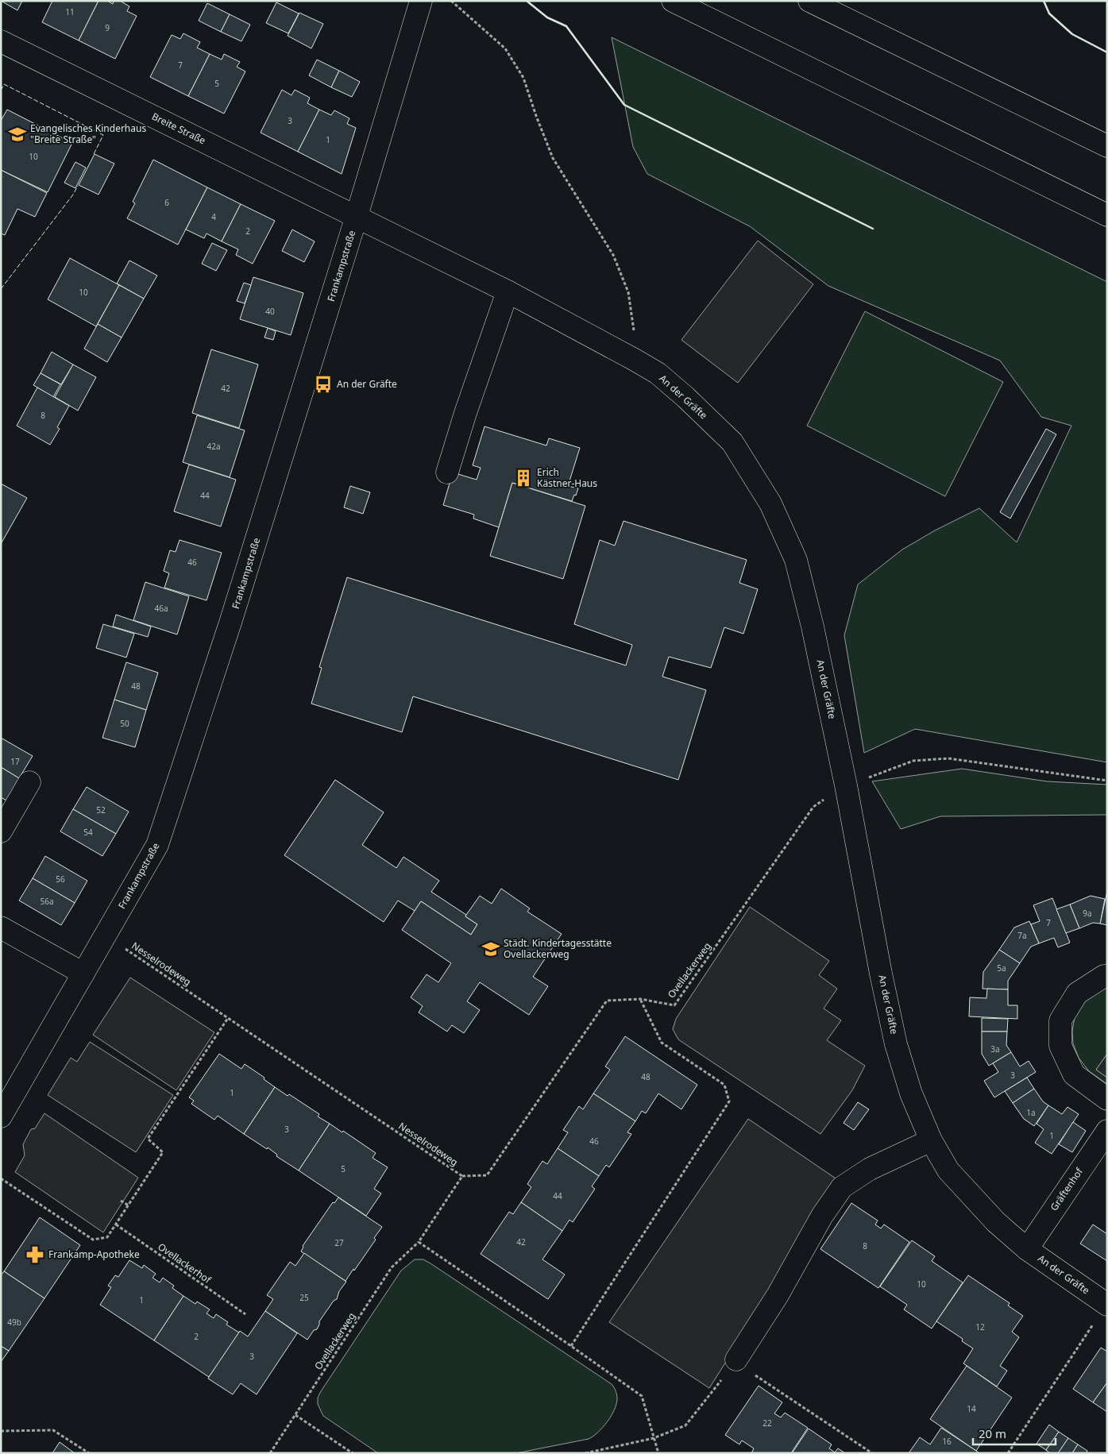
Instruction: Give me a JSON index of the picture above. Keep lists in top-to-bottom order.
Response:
{
  "streets": {
    "main road": [
      "Breite Straße",
      "Frankampstraße",
      "An der Gräfte",
      "Gräftenhof"
    ],
    "path": ["Nesselrodeweg", "Ovellackerweg", "Ovellackerhof"]
  },
  "crossings": [
    ["Breite Straße", "Frankampstraße"],
    ["Breite Straße", "An der Gräfte"],
    ["Frankampstraße", "An der Gräfte"],
    ["Frankampstraße", "Nesselrodeweg"],
    ["An der Gräfte", "Ovellackerweg"],
    ["An der Gräfte", "Gräftenhof"],
    ["Nesselrodeweg", "Ovellackerweg"]
  ],
  "places": {
    "school or university": ["Evangelisches Kinderhaus \"Breite Straße\"", "Städt. Kindertagesstätte Ovellackerweg"],
    "bus stop": ["An der Gräfte"],
    "building": ["Erich Kästner-Haus"],
    "pharmacy": ["Frankamp-Apotheke"]
  },
  "house_numbers": [
    "11",
    "9",
    "7",
    "5",
    "3",
    "1",
    "10",
    "6",
    "4",
    "2",
    "10",
    "40",
    "42",
    "8",
    "42a",
    "44",
    "46",
    "46a",
    "48",
    "50",
    "17",
    "52",
    "54",
    "56",
    "56a",
    "9a",
    "7",
    "7a",
    "5a",
    "3a",
    "3",
    "48",
    "1",
    "1a",
    "3",
    "1",
    "46",
    "5",
    "44",
    "42",
    "27",
    "8",
    "10",
    "25",
    "1",
    "49b",
    "12",
    "2",
    "3",
    "14",
    "22",
    "16"
  ],
  "scale_bar": "20 m"
}
